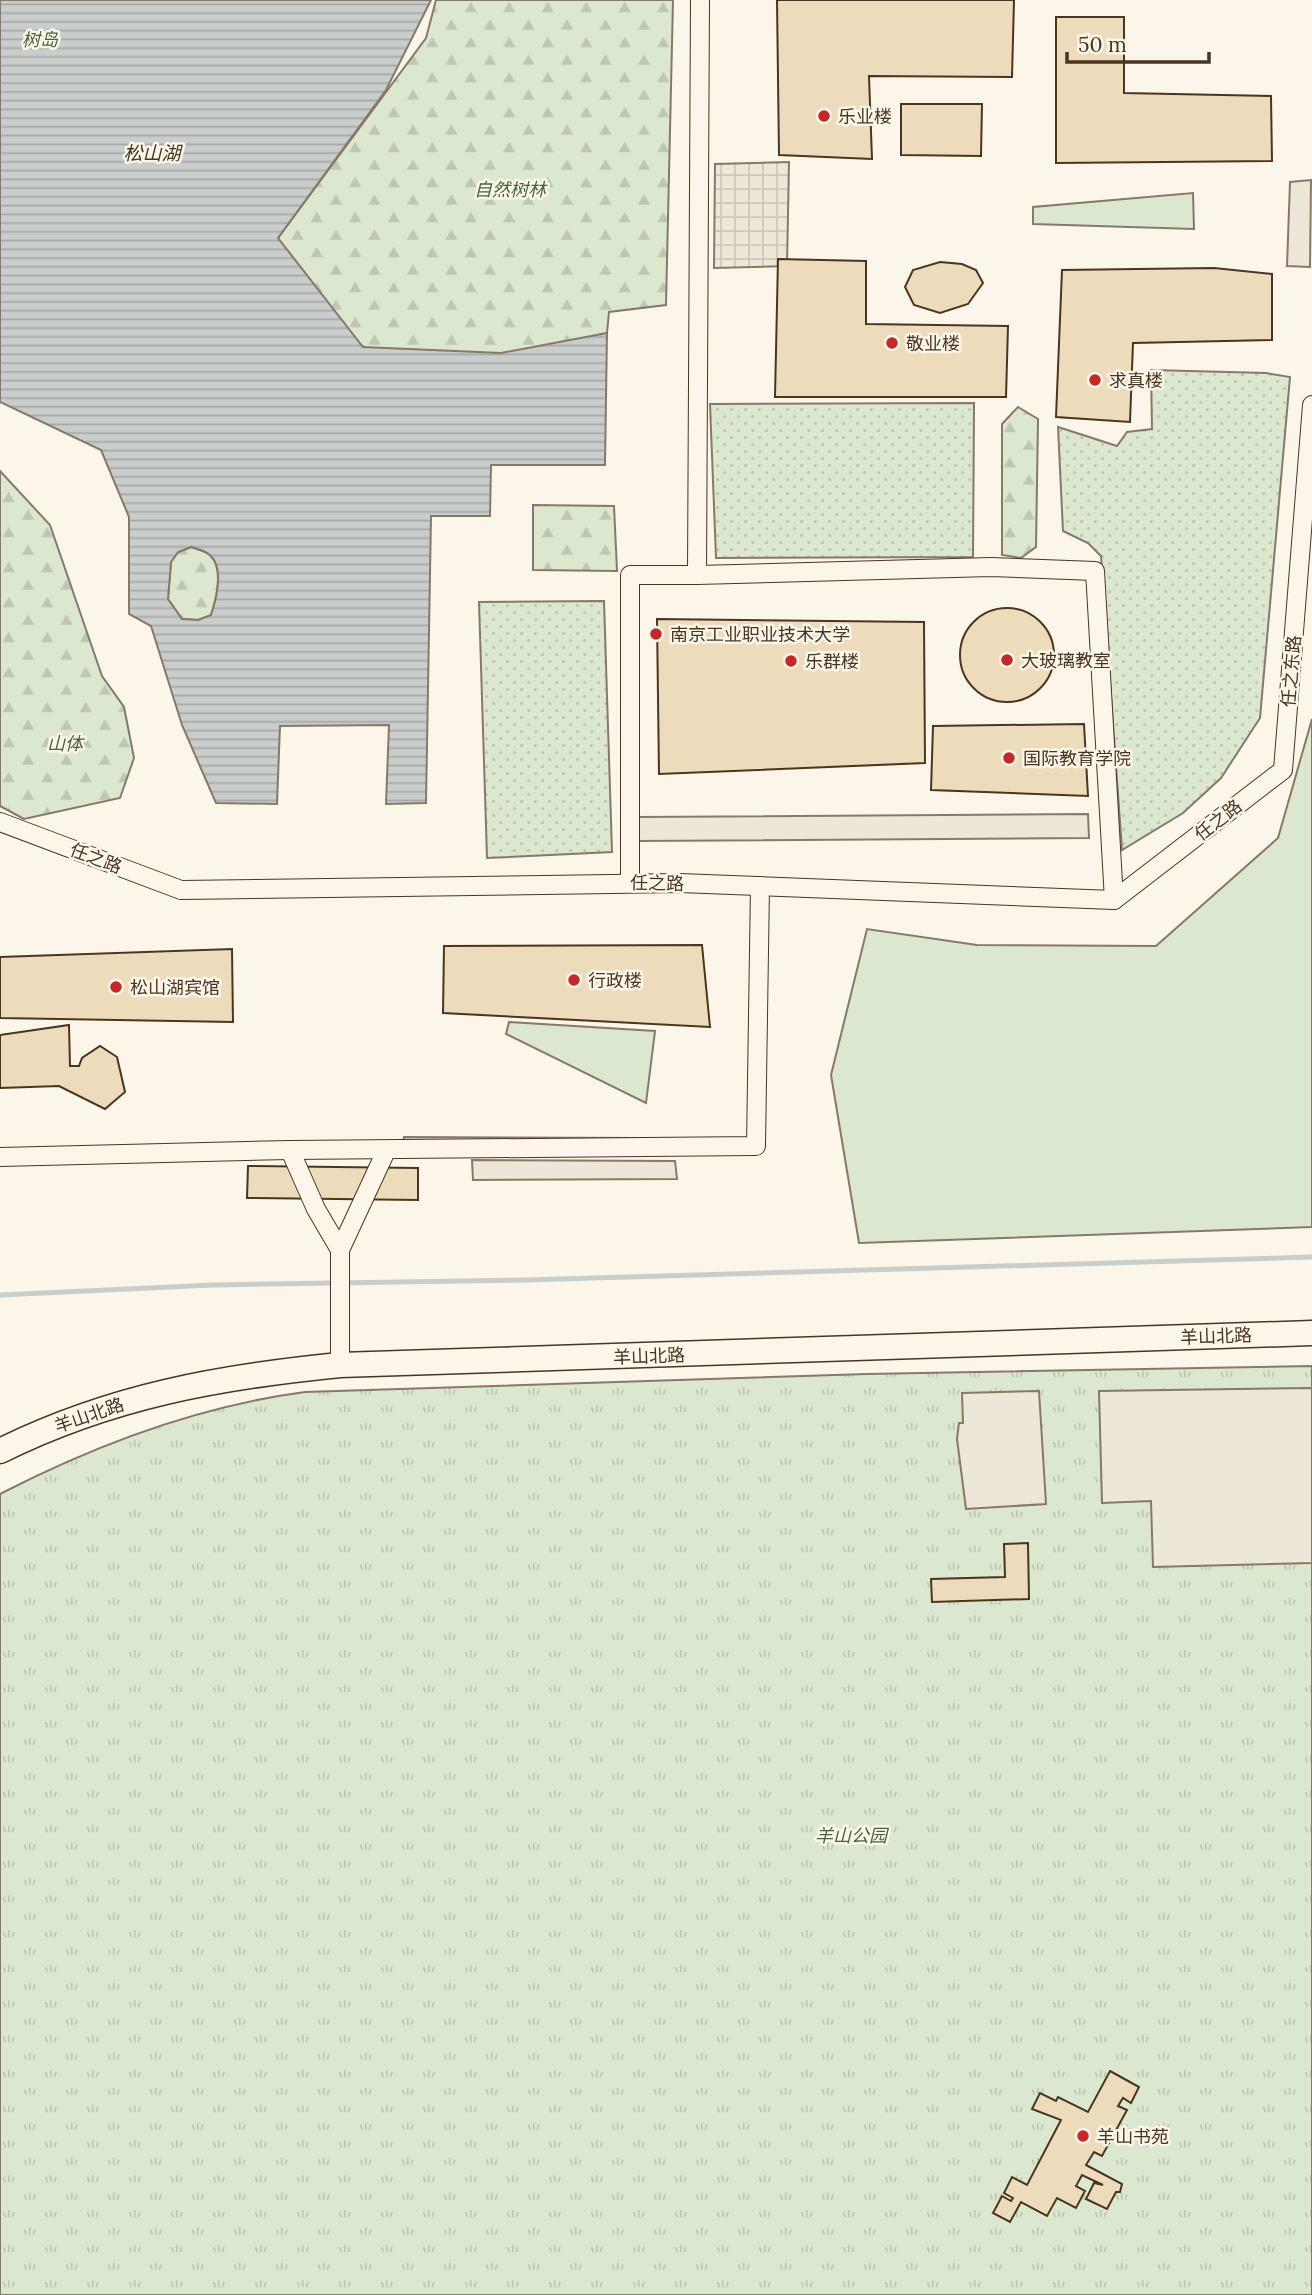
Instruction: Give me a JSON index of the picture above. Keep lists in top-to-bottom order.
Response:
{
  "streets": {
    "street": ["任之东路", "任之路", "羊山北路"]
  },
  "crossings": [
    ["任之东路", "任之路"]
  ],
  "water": ["松山湖"],
  "parks": [
    "树岛",
    "自然树林",
    "山体",
    "羊山公园"
  ],
  "places": [
    "乐业楼",
    "敬业楼",
    "求真楼",
    "南京工业职业技术大学",
    "大玻璃教室",
    "乐群楼",
    "国际教育学院",
    "行政楼",
    "松山湖宾馆",
    "羊山书苑"
  ],
  "scale_bar": "50 m"
}
